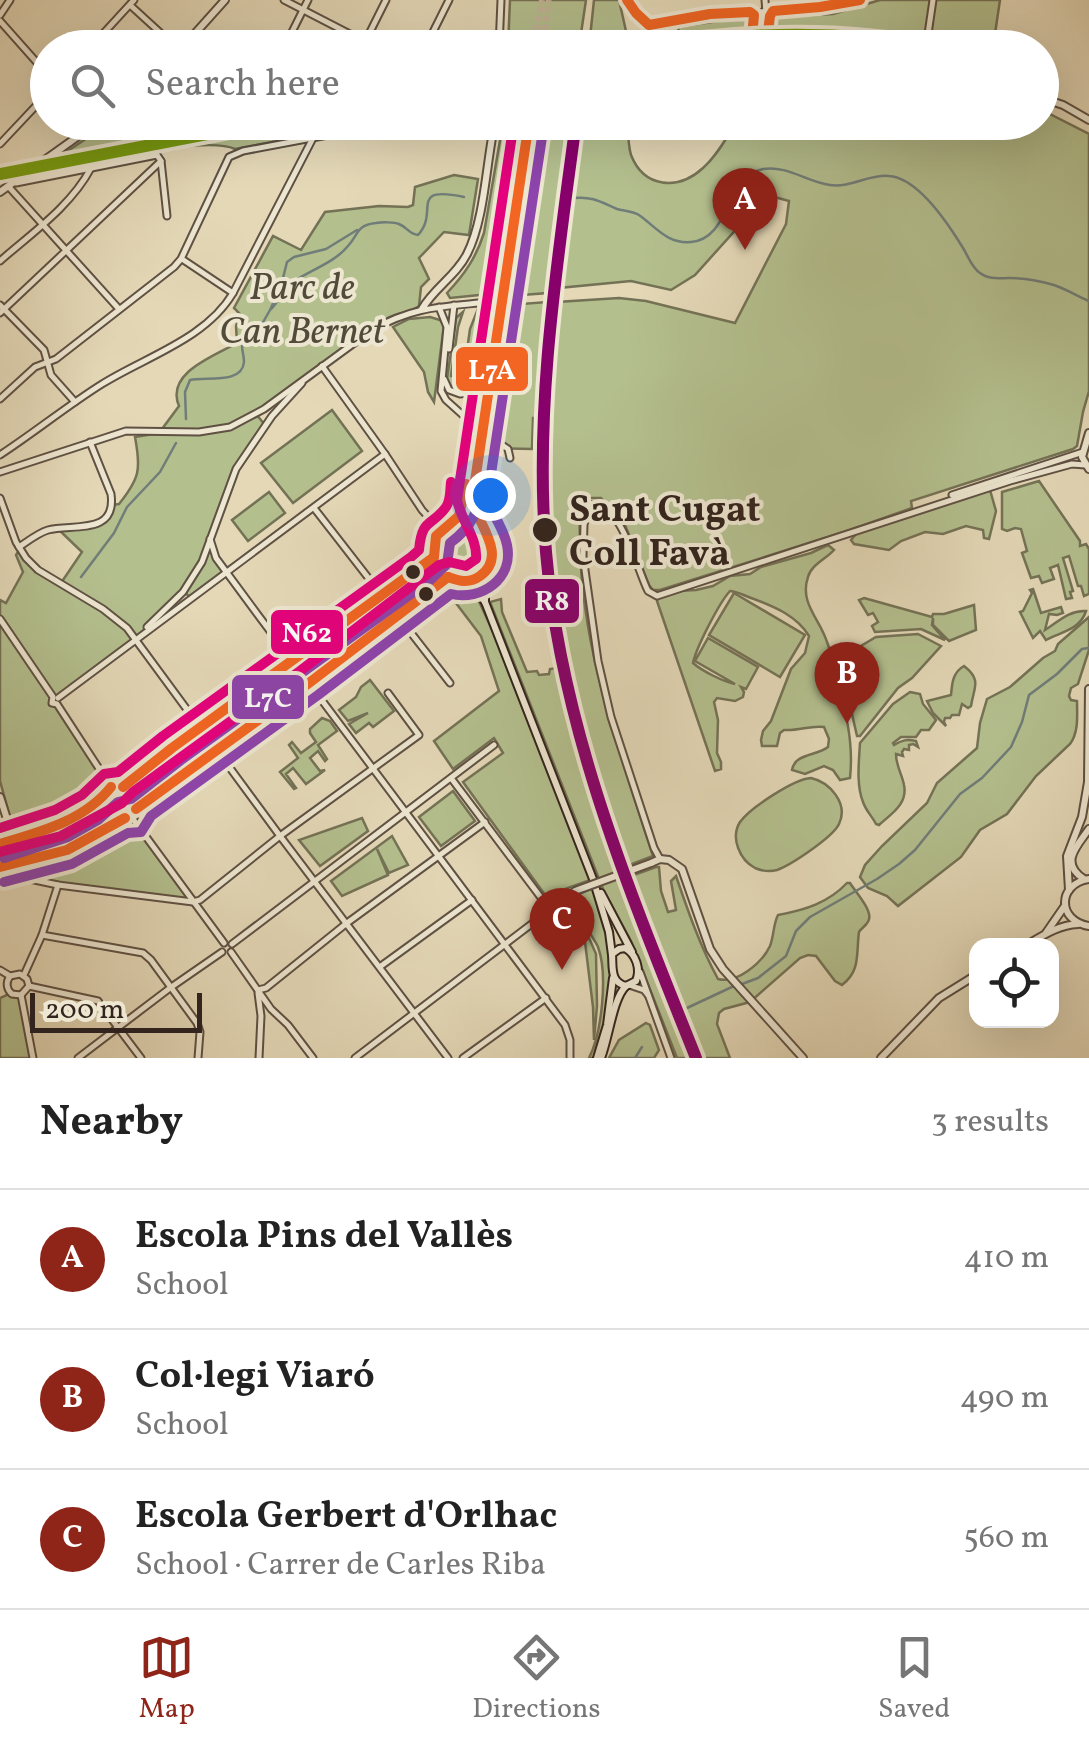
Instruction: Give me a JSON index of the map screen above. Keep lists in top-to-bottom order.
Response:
{
  "parks": ["Parc de Can Bernet"],
  "places": ["Sant Cugat Coll Favà"],
  "lines": [
    "transit line L7A",
    "transit line R8",
    "transit line L7C",
    "transit line N62"
  ],
  "scale_bar": "200 m",
  "page": {
    "search": "Search here",
    "pins": ["A", "B", "C"],
    "scale": "200 m",
    "heading": ["Nearby", "3 results"],
    "list": [
      {
        "mark": "A",
        "name": "Escola Pins del Vallès",
        "note": "School",
        "value": "410 m"
      },
      {
        "mark": "B",
        "name": "Col·legi Viaró",
        "note": "School",
        "value": "490 m"
      },
      {
        "mark": "C",
        "name": "Escola Gerbert d'Orlhac",
        "note": "School · Carrer de Carles Riba",
        "value": "560 m"
      }
    ],
    "nav": ["Map", "Directions", "Saved"]
  }
}
